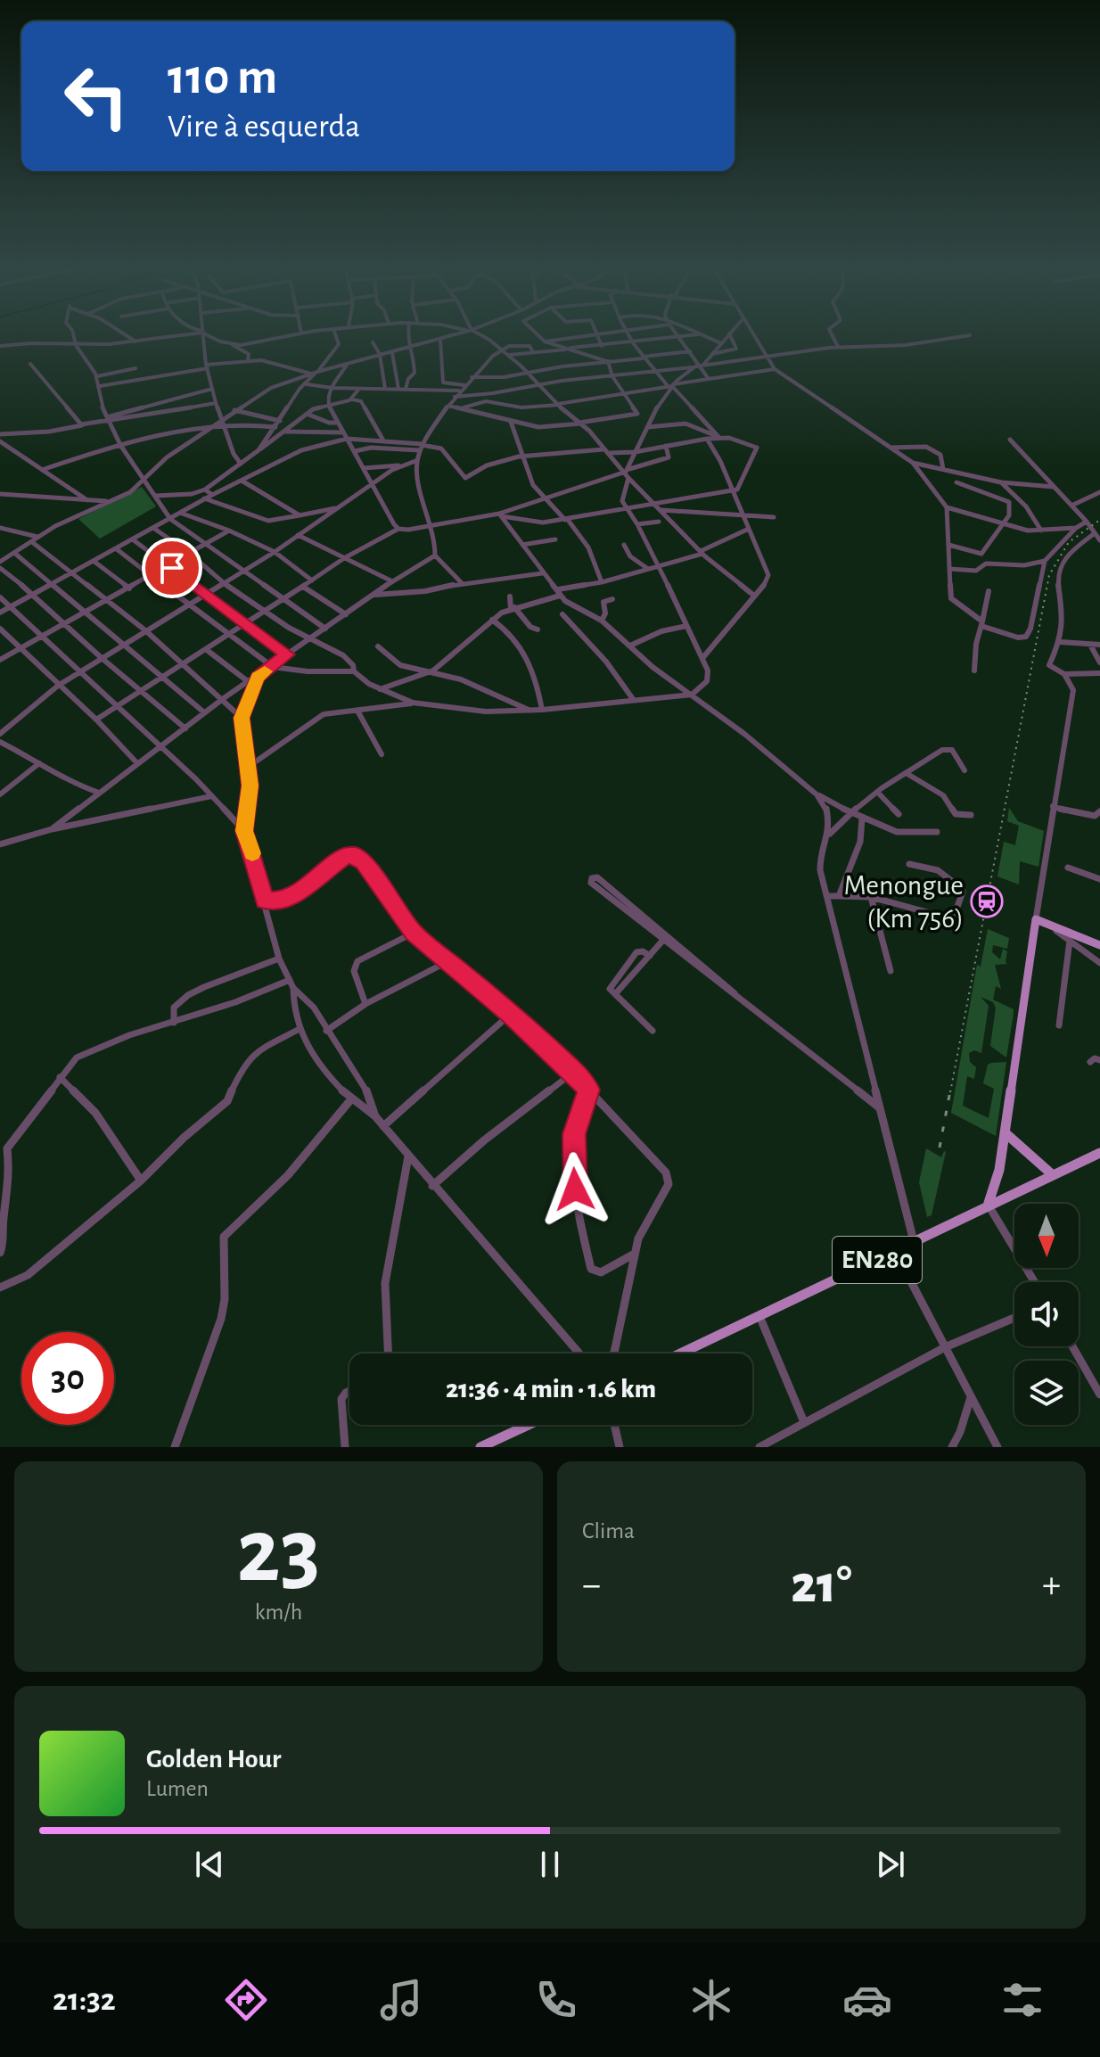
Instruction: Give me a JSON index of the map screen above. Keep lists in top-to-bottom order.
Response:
{
  "streets": {
    "main road": ["EN280"]
  },
  "places": {
    "station": ["Menongue (Km 756)"]
  },
  "north": "bottom",
  "page": {
    "turn": ["110 m", "Vire à esquerda"],
    "limit": "30",
    "trip": "21:36 · 4 min · 1.6 km",
    "tile": [
      ["23", "km/h"],
      "Clima"
    ],
    "heat": ["−", "21°", "+"],
    "song": ["Golden Hour", "Lumen"],
    "tabs": "21:32"
  }
}
